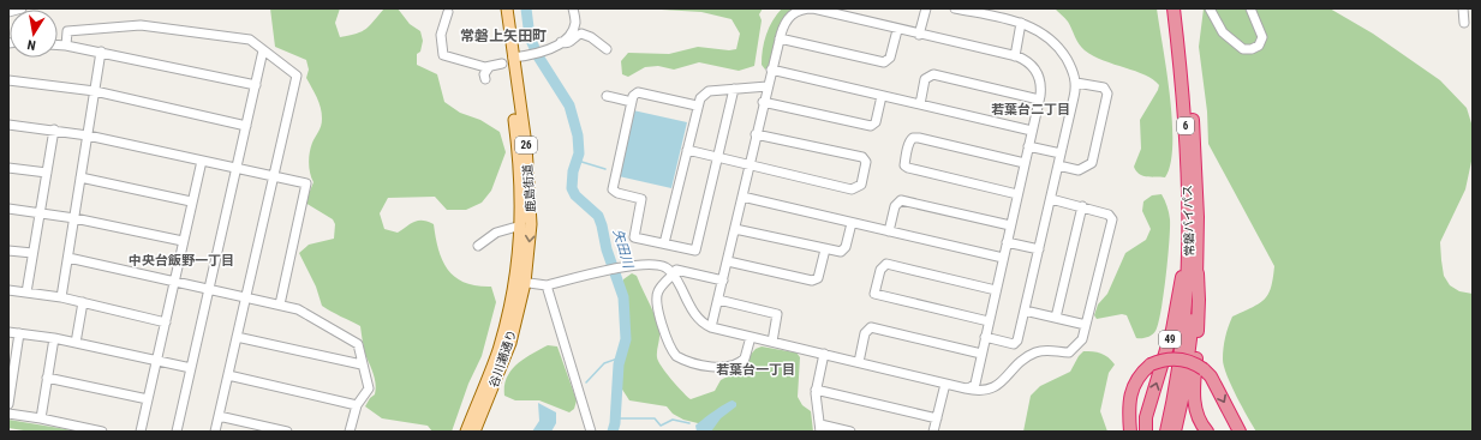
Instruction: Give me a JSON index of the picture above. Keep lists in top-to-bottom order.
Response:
{
  "streets": {
    "highway": ["6", "常磐バイパス", "49"],
    "main road": ["26", "鹿島街道", "谷川瀬通り"]
  },
  "crossings": [
    ["26", "鹿島街道"],
    ["26", "谷川瀬通り"],
    ["鹿島街道", "谷川瀬通り"],
    ["常磐バイパス", "49"]
  ],
  "districts": [
    "常磐上矢田町",
    "若葉台二丁目",
    "中央台飯野一丁目",
    "若葉台一丁目"
  ],
  "water": ["矢田川"],
  "north": "bottom"
}
